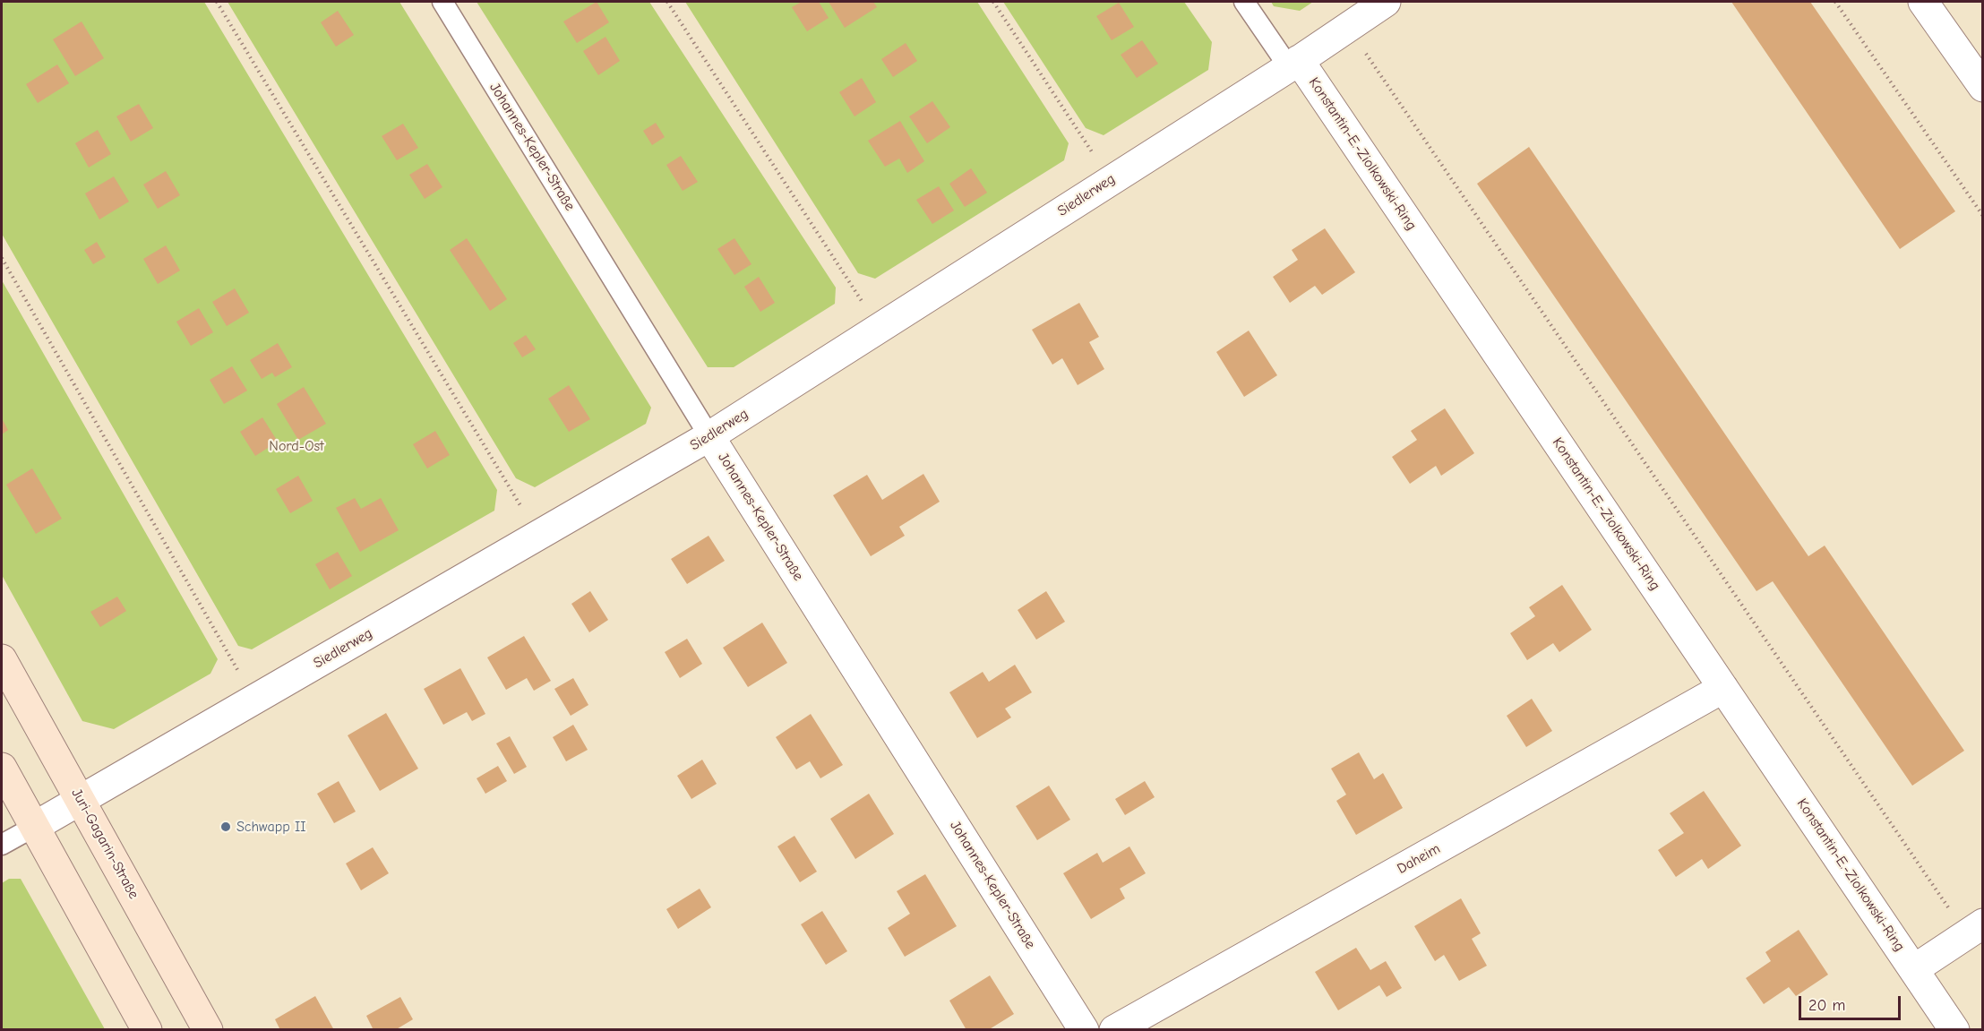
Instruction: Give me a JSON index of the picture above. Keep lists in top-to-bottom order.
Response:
{
  "streets": {
    "street": [
      "Johannes-Kepler-Straße",
      "Konstantin-E.-Ziolkowski-Ring",
      "Siedlerweg",
      "Juri-Gagarin-Straße",
      "Daheim"
    ]
  },
  "crossings": [
    ["Johannes-Kepler-Straße", "Siedlerweg"],
    ["Konstantin-E.-Ziolkowski-Ring", "Siedlerweg"],
    ["Konstantin-E.-Ziolkowski-Ring", "Daheim"],
    ["Siedlerweg", "Juri-Gagarin-Straße"]
  ],
  "parks": ["Nord-Ost"],
  "places": ["Schwapp II"],
  "scale_bar": "20 m"
}
